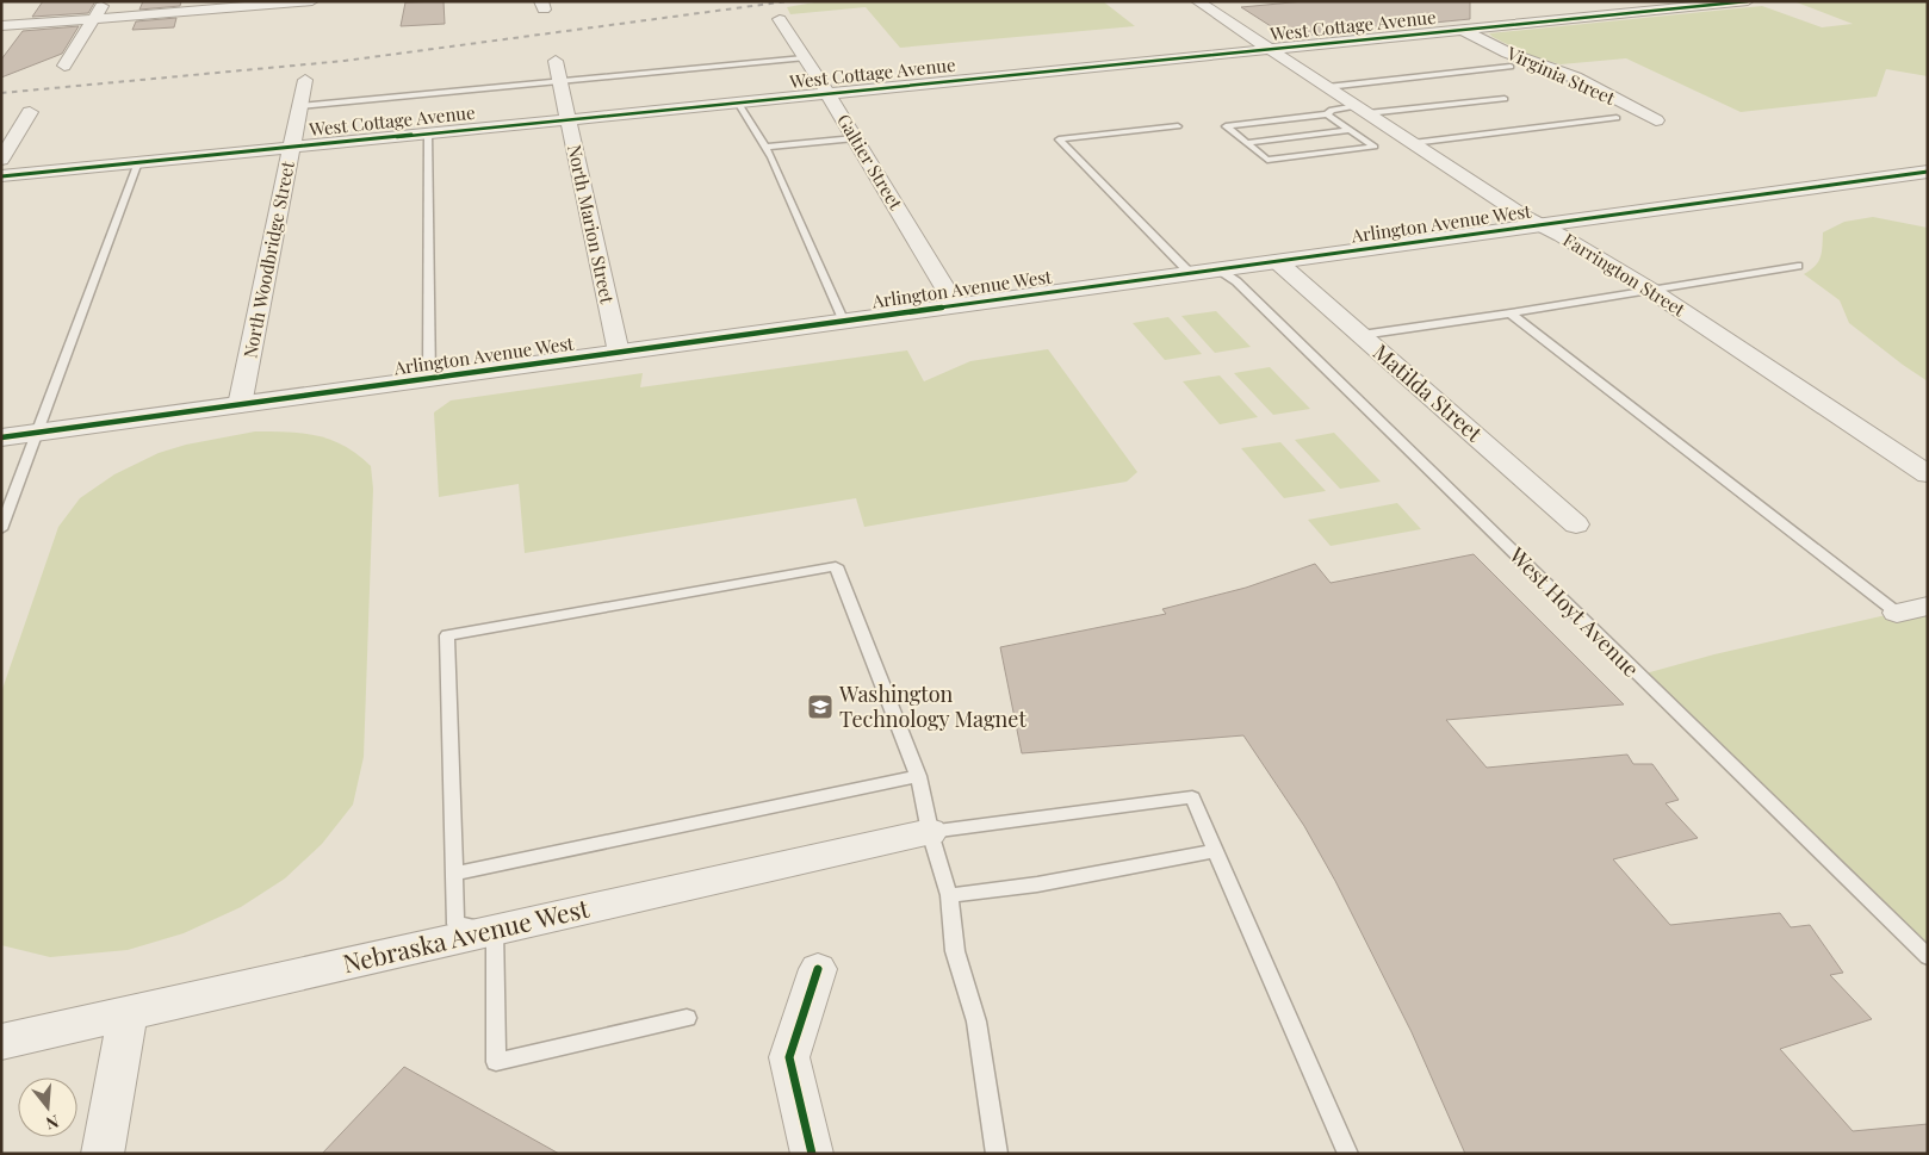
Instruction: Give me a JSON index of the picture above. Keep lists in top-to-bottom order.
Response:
{
  "streets": {
    "street": [
      "West Cottage Avenue",
      "Virginia Street",
      "Galtier Street",
      "North Marion Street",
      "Arlington Avenue West",
      "North Woodbridge Street",
      "Farrington Street",
      "Matilda Street",
      "Nebraska Avenue West"
    ],
    "lane": ["West Hoyt Avenue"]
  },
  "crossings": [
    ["West Cottage Avenue", "Virginia Street"],
    ["West Cottage Avenue", "Galtier Street"],
    ["West Cottage Avenue", "North Marion Street"],
    ["West Cottage Avenue", "North Woodbridge Street"],
    ["West Cottage Avenue", "Farrington Street"],
    ["Galtier Street", "Arlington Avenue West"],
    ["North Marion Street", "Arlington Avenue West"],
    ["Arlington Avenue West", "North Woodbridge Street"],
    ["Arlington Avenue West", "Farrington Street"],
    ["Arlington Avenue West", "Matilda Street"],
    ["Arlington Avenue West", "West Hoyt Avenue"]
  ],
  "places": {
    "school or university": ["Washington Technology Magnet"]
  },
  "north": "bottom"
}
